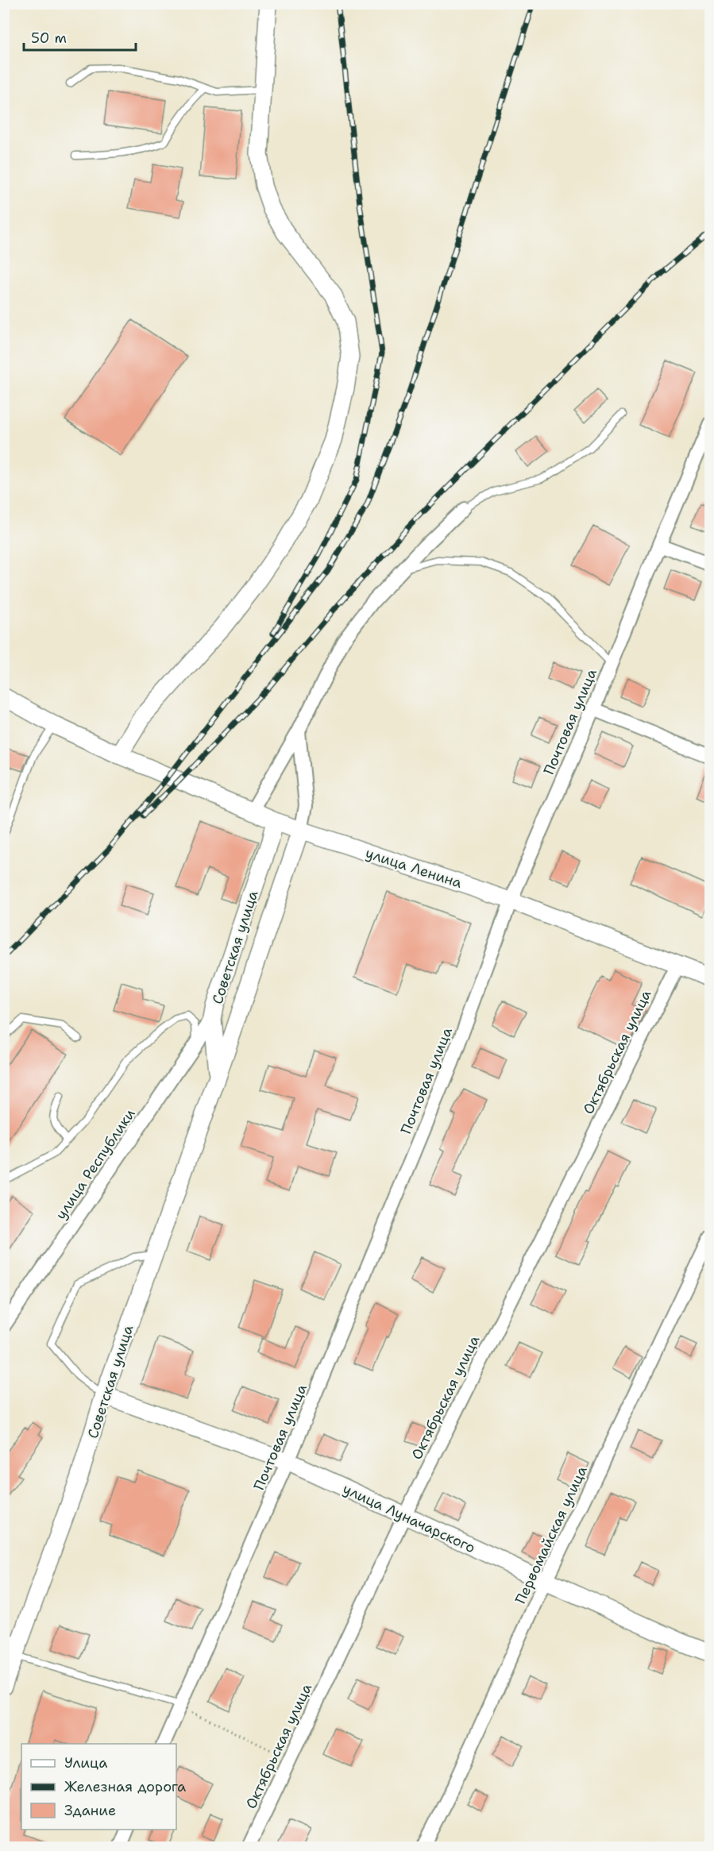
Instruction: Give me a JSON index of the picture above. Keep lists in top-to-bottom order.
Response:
{
  "streets": {
    "street": [
      "Почтовая улица",
      "улица Ленина",
      "Советская улица",
      "Октябрьская улица",
      "улица Республики",
      "улица Луначарского",
      "Первомайская улица"
    ]
  },
  "crossings": [
    ["Почтовая улица", "улица Ленина"],
    ["Почтовая улица", "улица Луначарского"],
    ["улица Ленина", "Советская улица"],
    ["улица Ленина", "Октябрьская улица"],
    ["Советская улица", "улица Республики"],
    ["Советская улица", "улица Луначарского"],
    ["Октябрьская улица", "улица Луначарского"],
    ["улица Луначарского", "Первомайская улица"]
  ],
  "legend": ["Улица", "Железная дорога", "Здание"],
  "scale_bar": "50 m"
}
